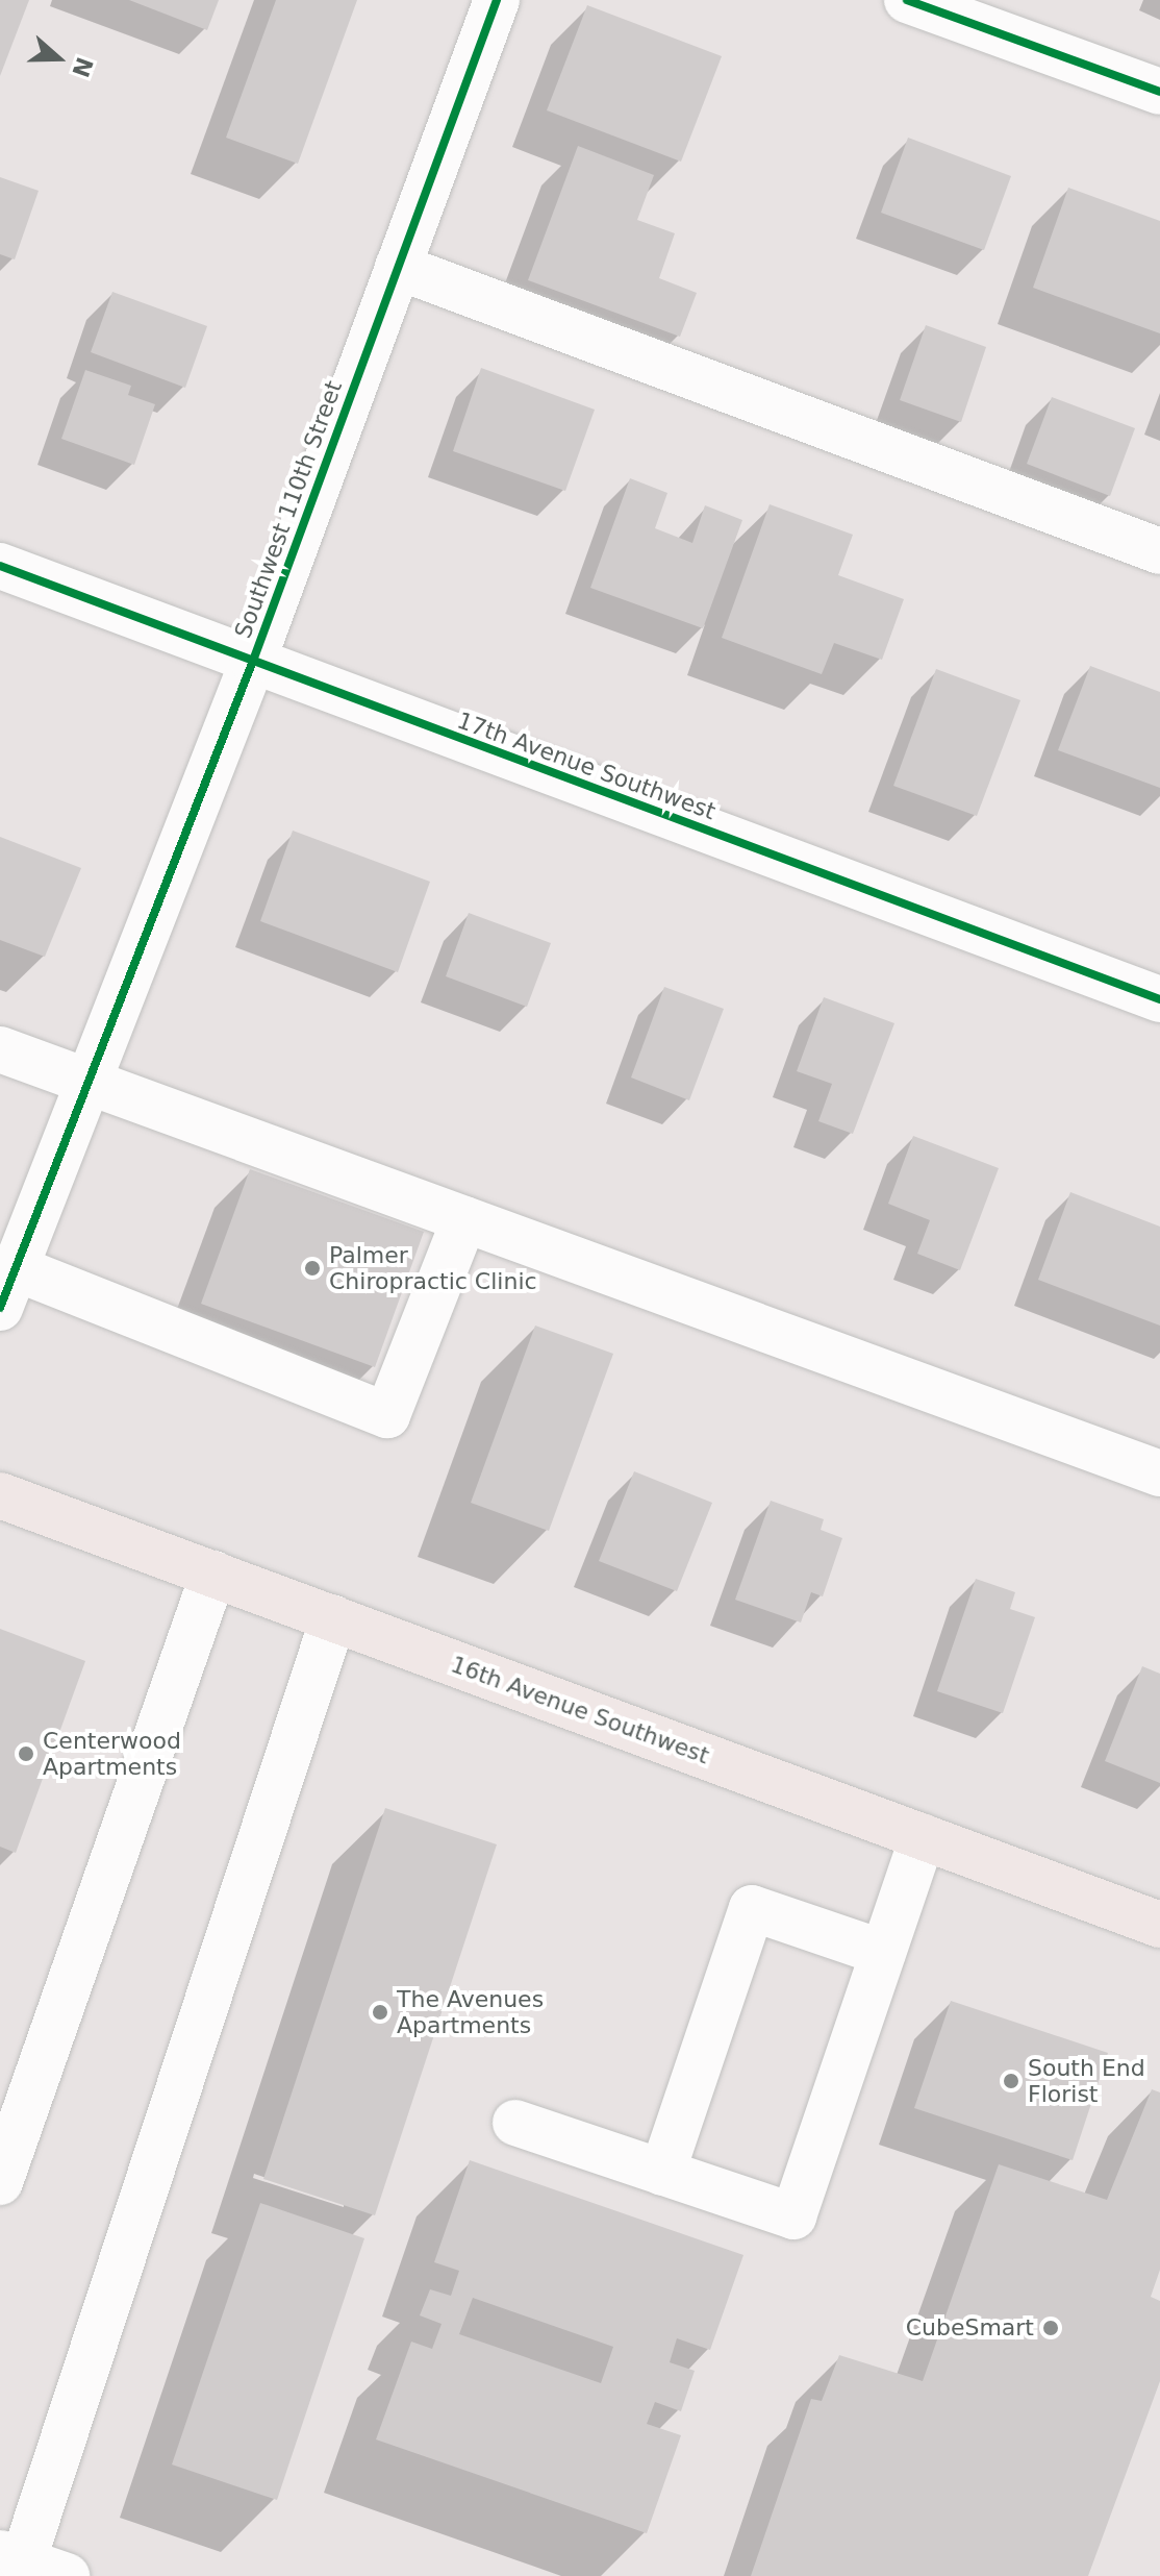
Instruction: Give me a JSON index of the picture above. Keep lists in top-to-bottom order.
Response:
{
  "streets": {
    "main road": ["16th Avenue Southwest"],
    "street": ["Southwest 110th Street", "17th Avenue Southwest"]
  },
  "crossings": [
    ["Southwest 110th Street", "17th Avenue Southwest"]
  ],
  "places": [
    "Palmer Chiropractic Clinic",
    "Centerwood Apartments",
    "The Avenues Apartments",
    "South End Florist",
    "CubeSmart"
  ],
  "north": "right"
}
